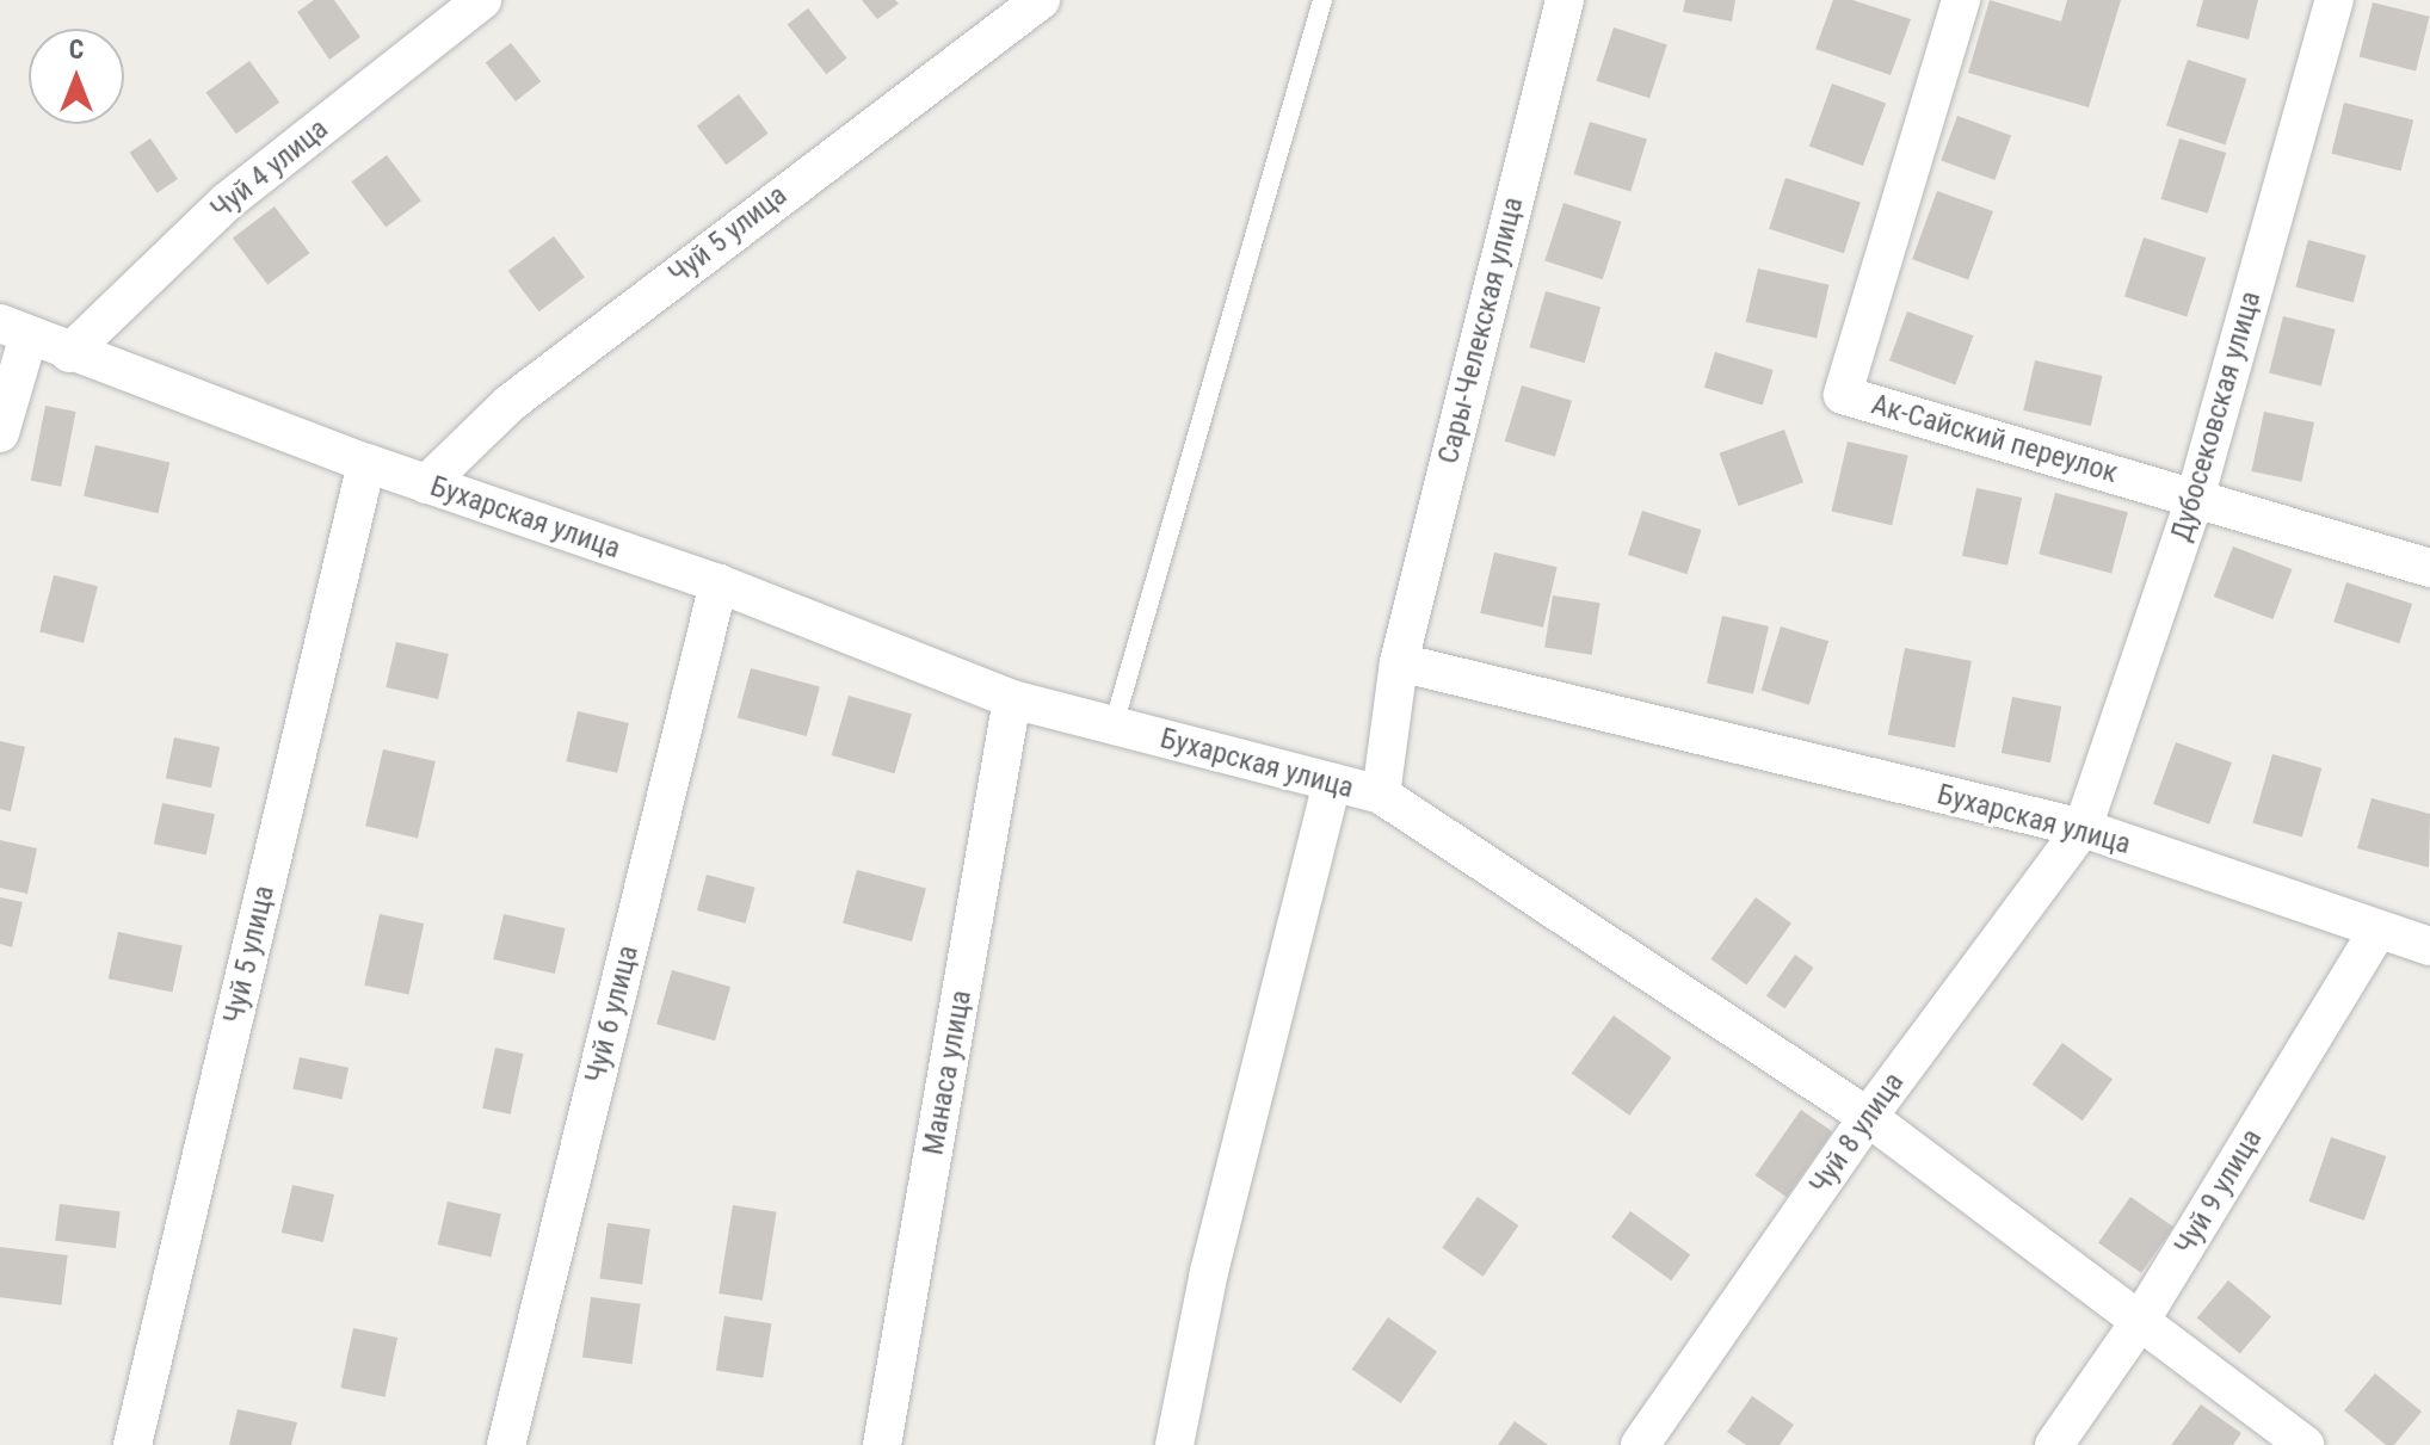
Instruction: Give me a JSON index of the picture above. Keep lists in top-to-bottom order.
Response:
{
  "streets": {
    "street": [
      "Чуй 4 улица",
      "Чуй 5 улица",
      "Сары-Челекская улица",
      "Дубосековская улица",
      "Ак-Сайский переулок",
      "Бухарская улица",
      "Чуй 6 улица",
      "Манаса улица",
      "Чуй 8 улица",
      "Чуй 9 улица"
    ]
  },
  "crossings": [
    ["Чуй 4 улица", "Бухарская улица"],
    ["Чуй 5 улица", "Бухарская улица"],
    ["Сары-Челекская улица", "Бухарская улица"],
    ["Дубосековская улица", "Ак-Сайский переулок"],
    ["Дубосековская улица", "Бухарская улица"],
    ["Дубосековская улица", "Чуй 8 улица"],
    ["Бухарская улица", "Чуй 6 улица"],
    ["Бухарская улица", "Манаса улица"],
    ["Бухарская улица", "Чуй 8 улица"],
    ["Бухарская улица", "Чуй 9 улица"]
  ],
  "north": "top"
}
